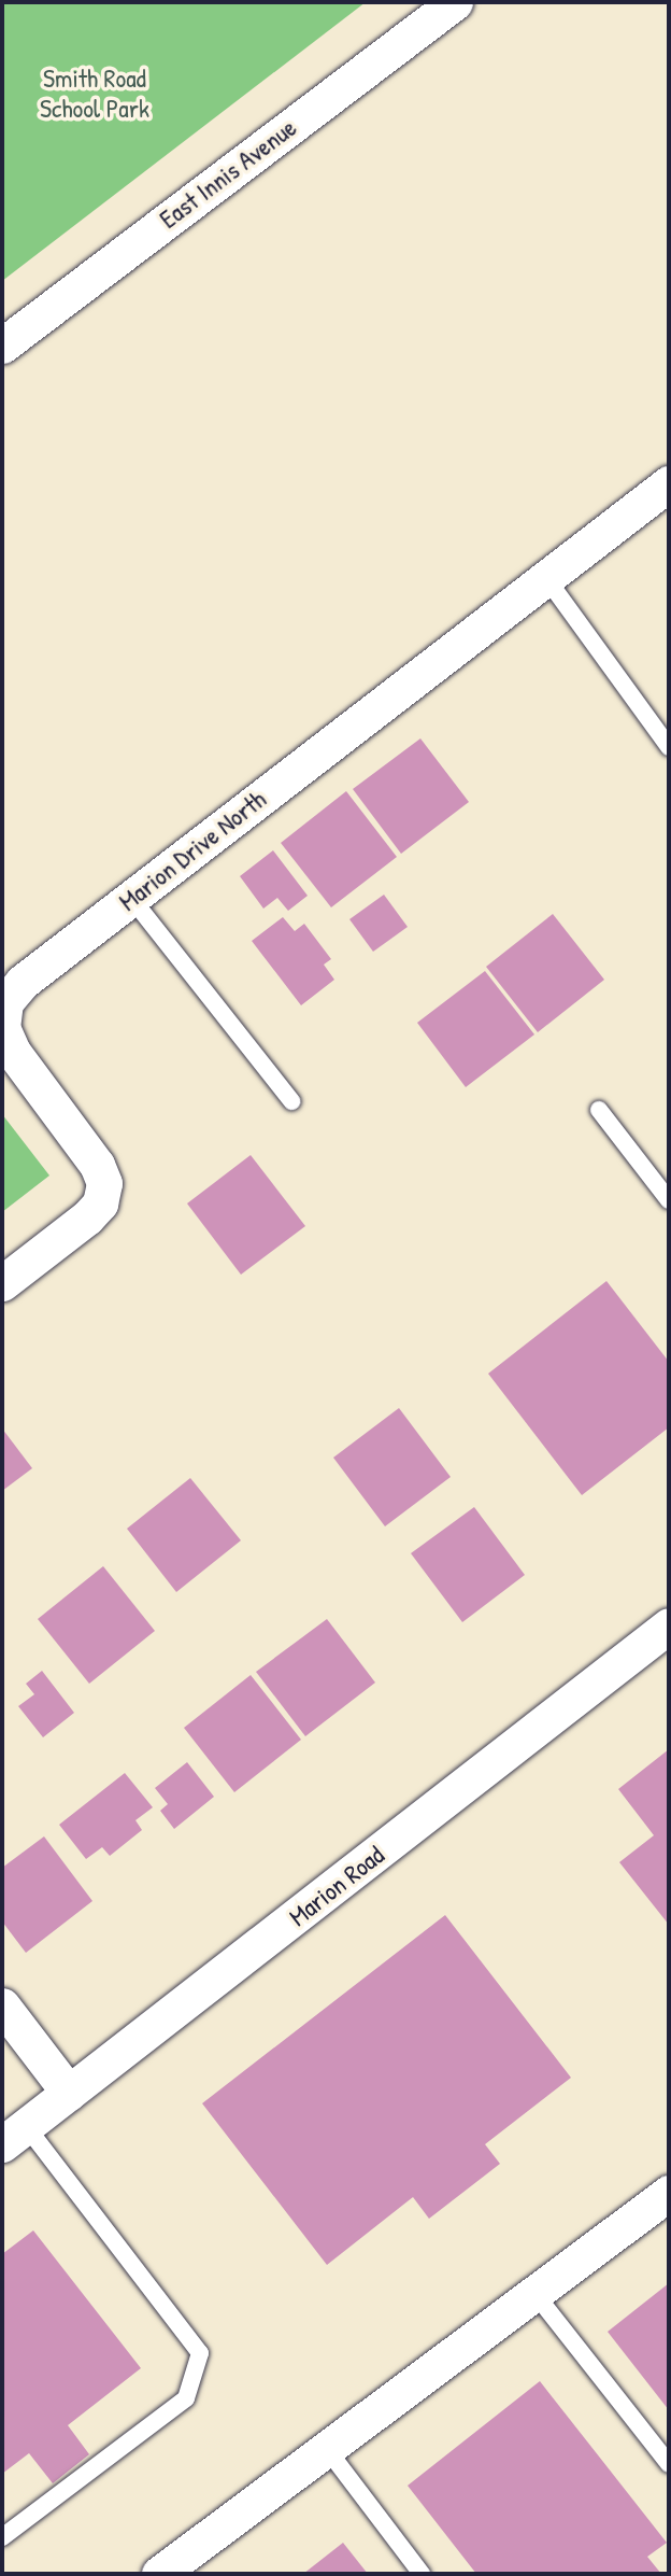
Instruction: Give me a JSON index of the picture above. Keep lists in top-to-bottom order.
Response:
{
  "streets": {
    "street": ["East Innis Avenue", "Marion Drive North", "Marion Road"]
  },
  "parks": ["Smith Road School Park"]
}
